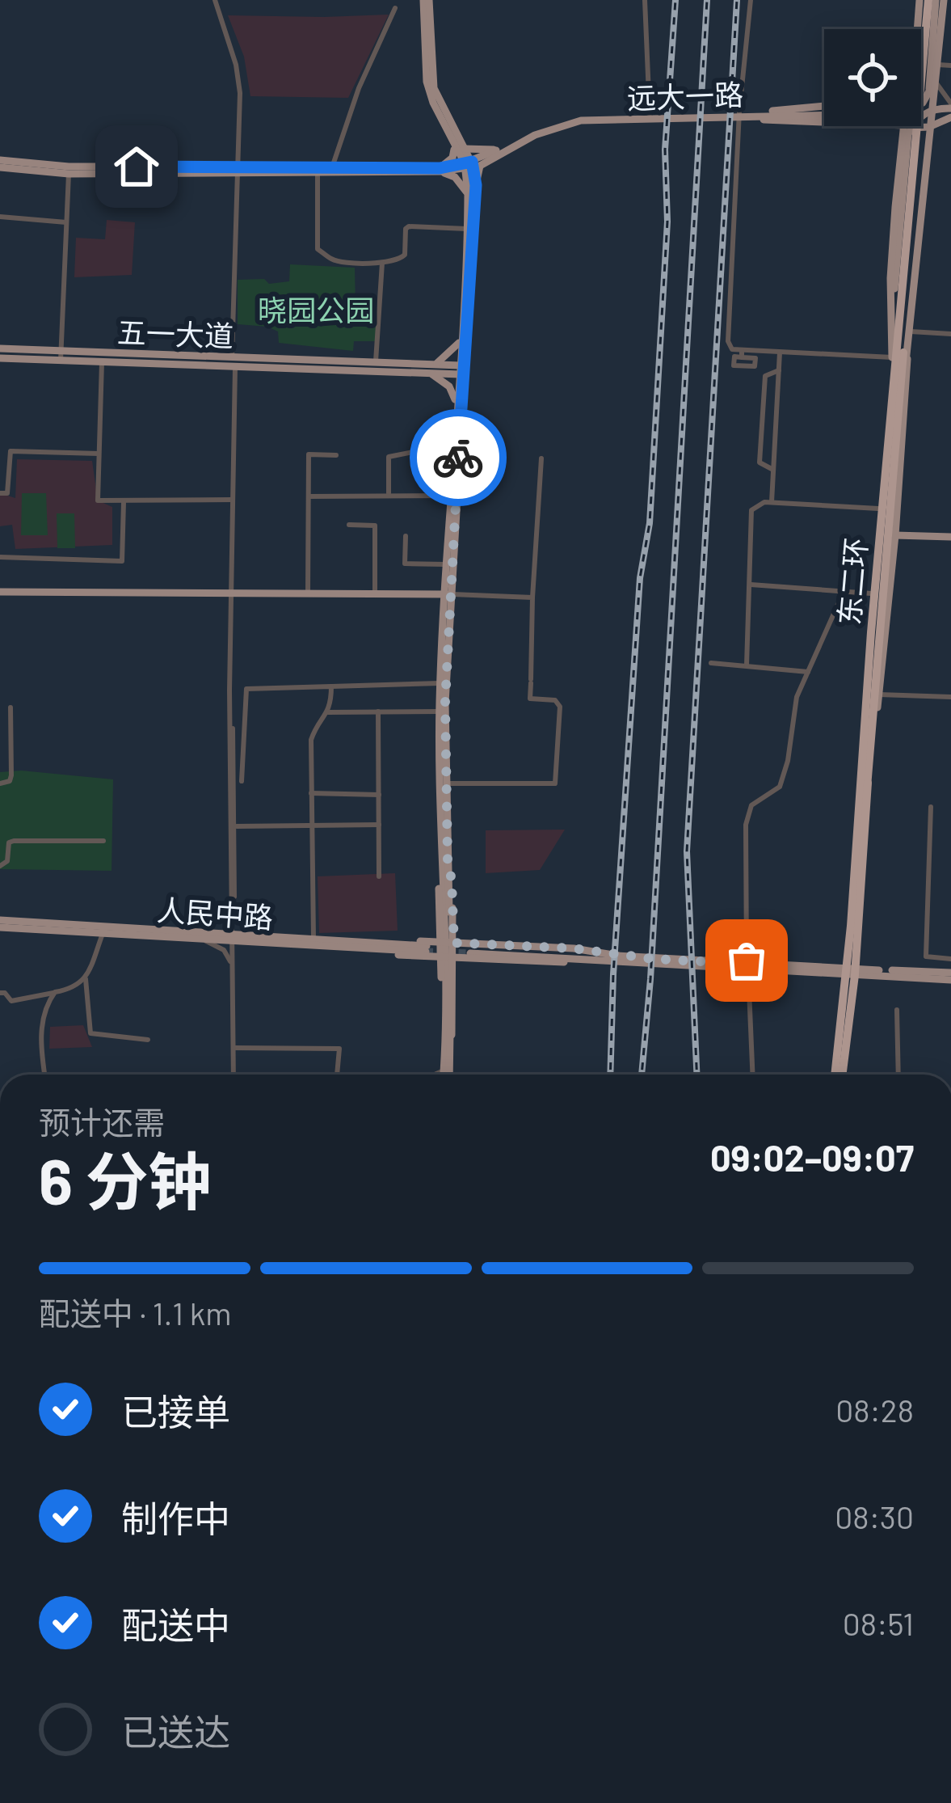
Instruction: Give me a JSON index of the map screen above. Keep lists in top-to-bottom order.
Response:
{
  "streets": {
    "highway": ["东二环"],
    "main road": ["远大一路", "五一大道", "人民中路"]
  },
  "parks": ["晓园公园"],
  "page": {
    "heading": ["6 分钟", "预计还需", "09:02–09:07"],
    "bar": "配送中 · 1.1 km",
    "list": [
      ["已接单", "08:28"],
      ["制作中", "08:30"],
      ["配送中", "08:51"],
      "已送达"
    ]
  }
}
